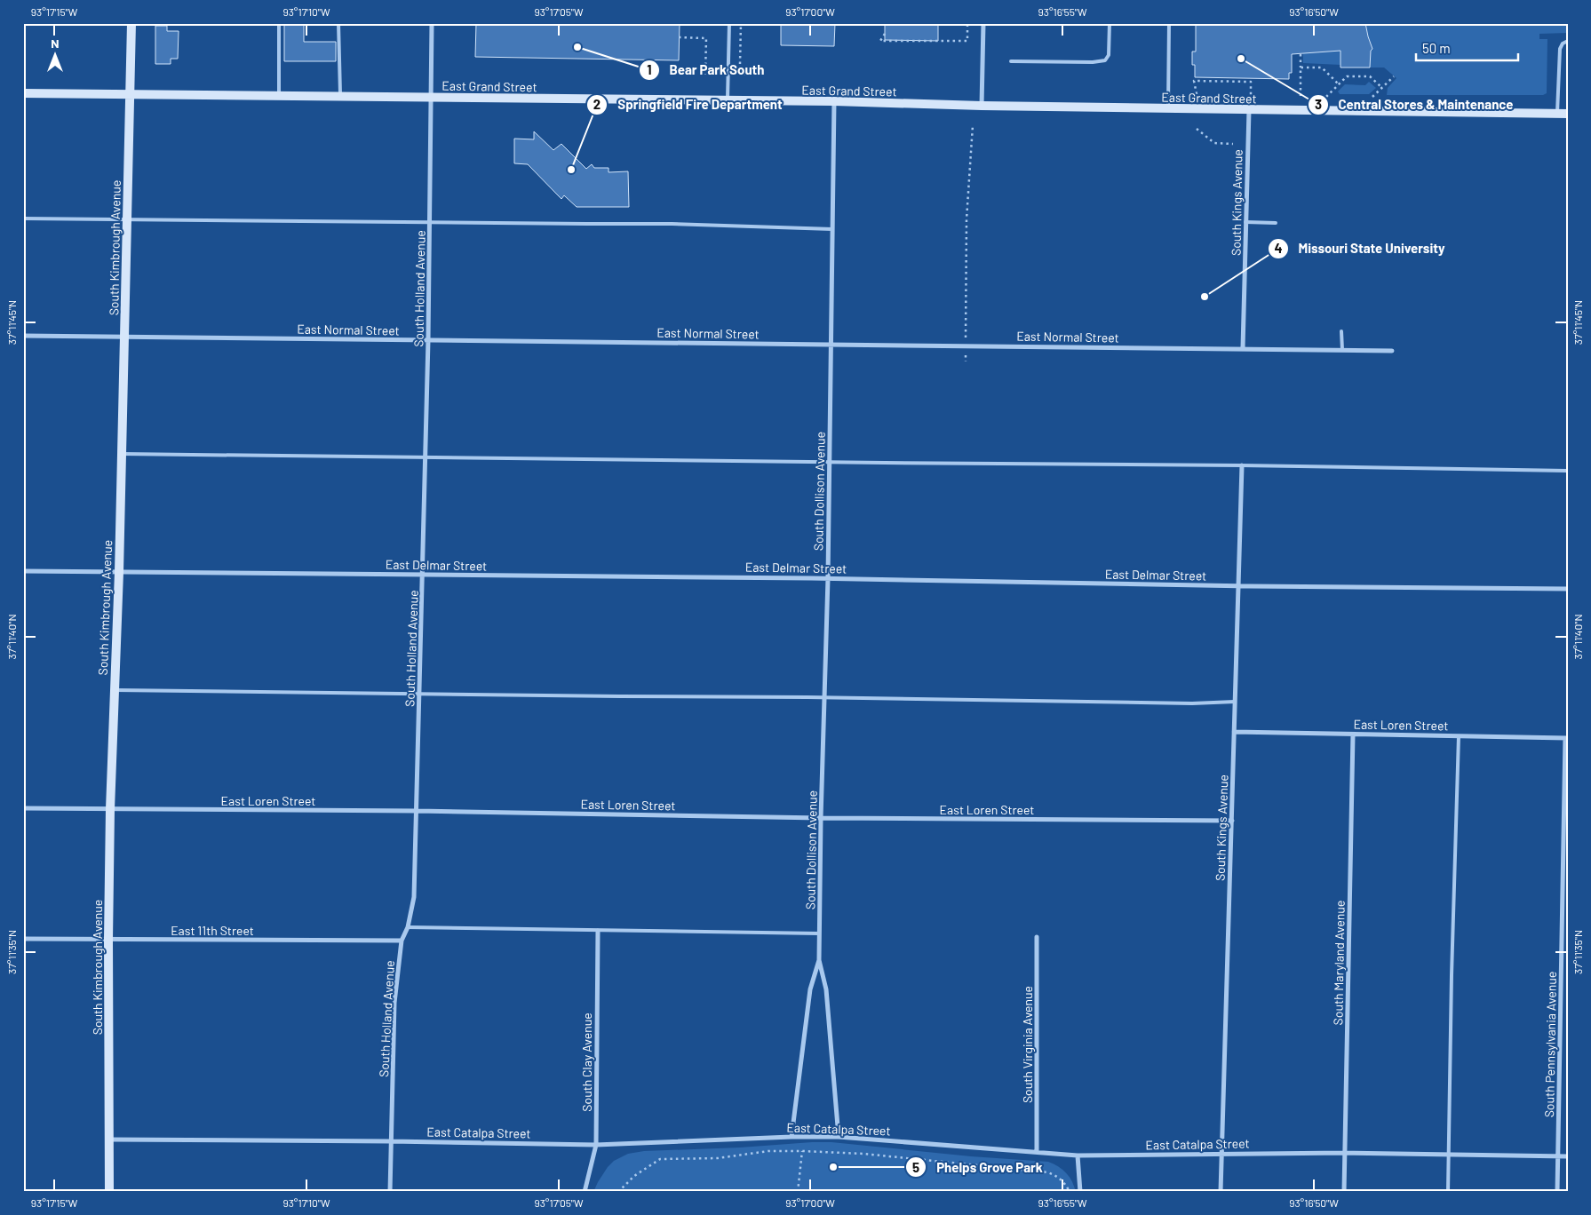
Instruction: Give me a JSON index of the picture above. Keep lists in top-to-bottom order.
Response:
{
  "streets": {
    "main road": ["East Grand Street", "South Kimbrough Avenue"],
    "street": [
      "South Kings Avenue",
      "South Holland Avenue",
      "East Normal Street",
      "South Dollison Avenue",
      "East Delmar Street",
      "East Loren Street",
      "East 11th Street",
      "South Maryland Avenue",
      "South Virginia Avenue",
      "South Pennsylvania Avenue",
      "South Clay Avenue",
      "East Catalpa Street"
    ]
  },
  "crossings": [
    ["East Grand Street", "South Kings Avenue"],
    ["East Grand Street", "South Kimbrough Avenue"],
    ["East Grand Street", "South Holland Avenue"],
    ["East Grand Street", "South Dollison Avenue"],
    ["South Kings Avenue", "East Normal Street"],
    ["South Kings Avenue", "East Delmar Street"],
    ["South Kings Avenue", "East Loren Street"],
    ["South Kings Avenue", "East Catalpa Street"],
    ["South Kimbrough Avenue", "East Normal Street"],
    ["South Kimbrough Avenue", "East Delmar Street"],
    ["South Kimbrough Avenue", "East Loren Street"],
    ["South Kimbrough Avenue", "East 11th Street"],
    ["South Kimbrough Avenue", "East Catalpa Street"],
    ["South Holland Avenue", "East Normal Street"],
    ["South Holland Avenue", "East Delmar Street"],
    ["South Holland Avenue", "East Loren Street"],
    ["South Holland Avenue", "East 11th Street"],
    ["South Holland Avenue", "East Catalpa Street"],
    ["East Normal Street", "South Dollison Avenue"],
    ["South Dollison Avenue", "East Delmar Street"],
    ["South Dollison Avenue", "East Loren Street"],
    ["South Dollison Avenue", "East Catalpa Street"],
    ["East Loren Street", "South Maryland Avenue"],
    ["East Loren Street", "South Pennsylvania Avenue"],
    ["South Maryland Avenue", "East Catalpa Street"],
    ["South Virginia Avenue", "East Catalpa Street"],
    ["South Pennsylvania Avenue", "East Catalpa Street"],
    ["South Clay Avenue", "East Catalpa Street"]
  ],
  "places": [
    "Bear Park South",
    "Central Stores & Maintenance",
    "Springfield Fire Department",
    "Missouri State University",
    "Phelps Grove Park"
  ],
  "scale_bar": "50 m",
  "north": "top",
  "coordinates": [
    "93°17'15\"W",
    "93°17'10\"W",
    "93°17'05\"W",
    "93°17'00\"W",
    "93°16'55\"W",
    "93°16'50\"W",
    "37°11'45\"N",
    "37°11'40\"N",
    "37°11'35\"N"
  ]
}
